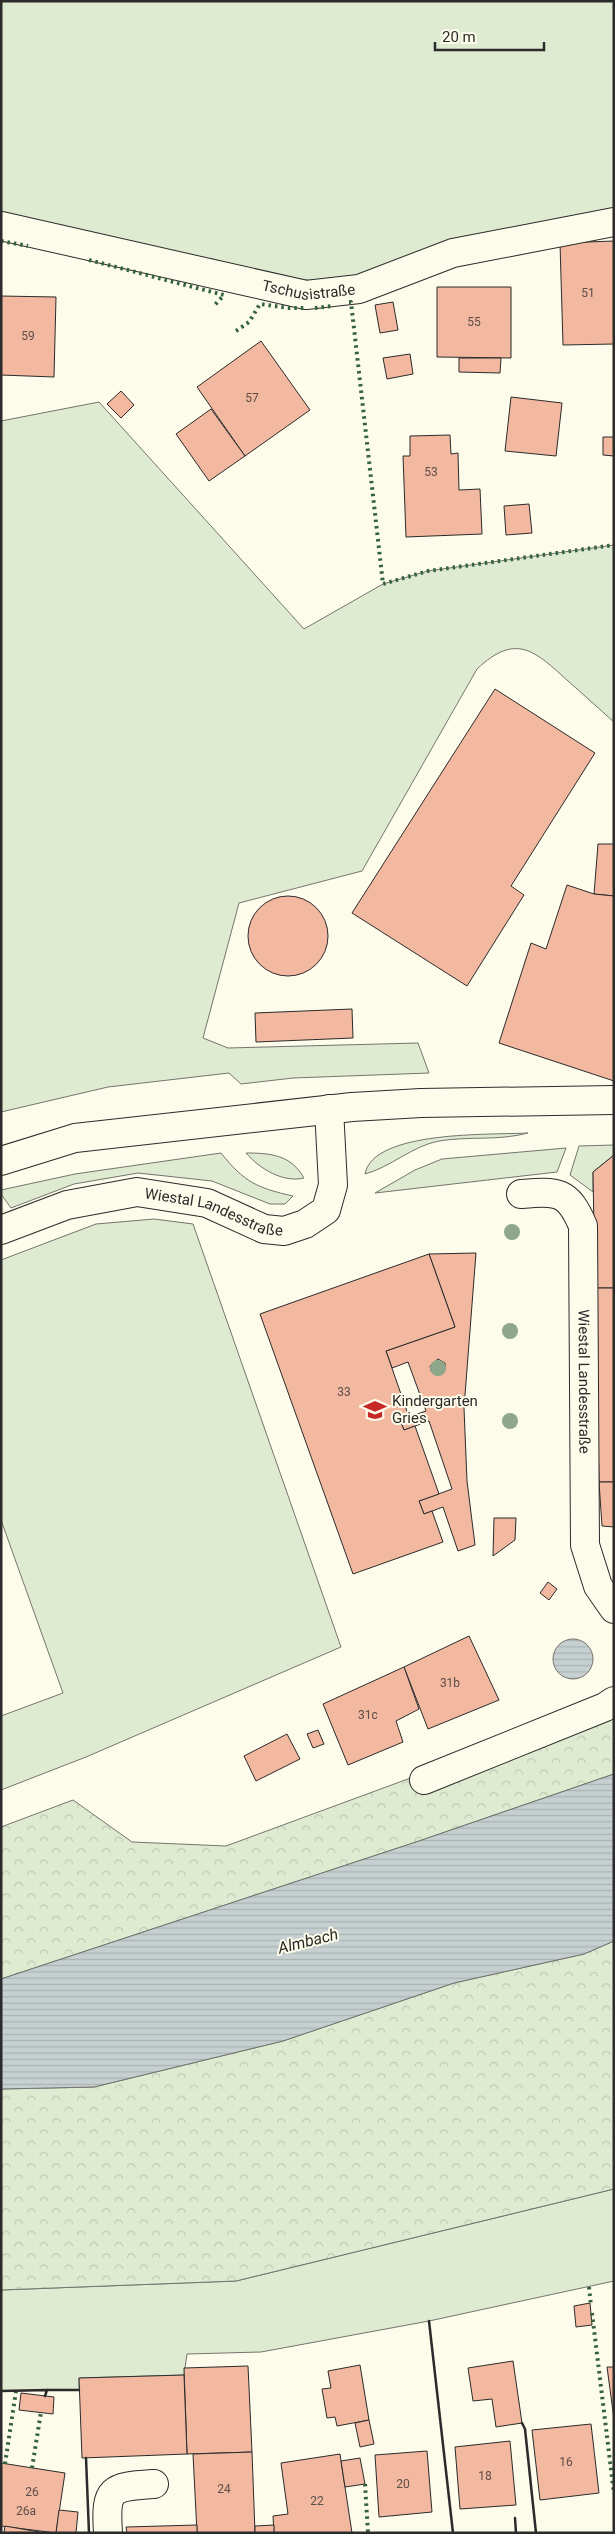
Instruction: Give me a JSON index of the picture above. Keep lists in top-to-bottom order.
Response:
{
  "streets": {
    "street": ["Tschusistraße", "Wiestal Landesstraße"]
  },
  "water": ["Almbach"],
  "places": {
    "school or university": ["Kindergarten Gries"]
  },
  "house_numbers": [
    "51",
    "55",
    "59",
    "57",
    "53",
    "33",
    "31b",
    "31c",
    "16",
    "18",
    "20",
    "24",
    "26",
    "22",
    "26a"
  ],
  "scale_bar": "20 m"
}
